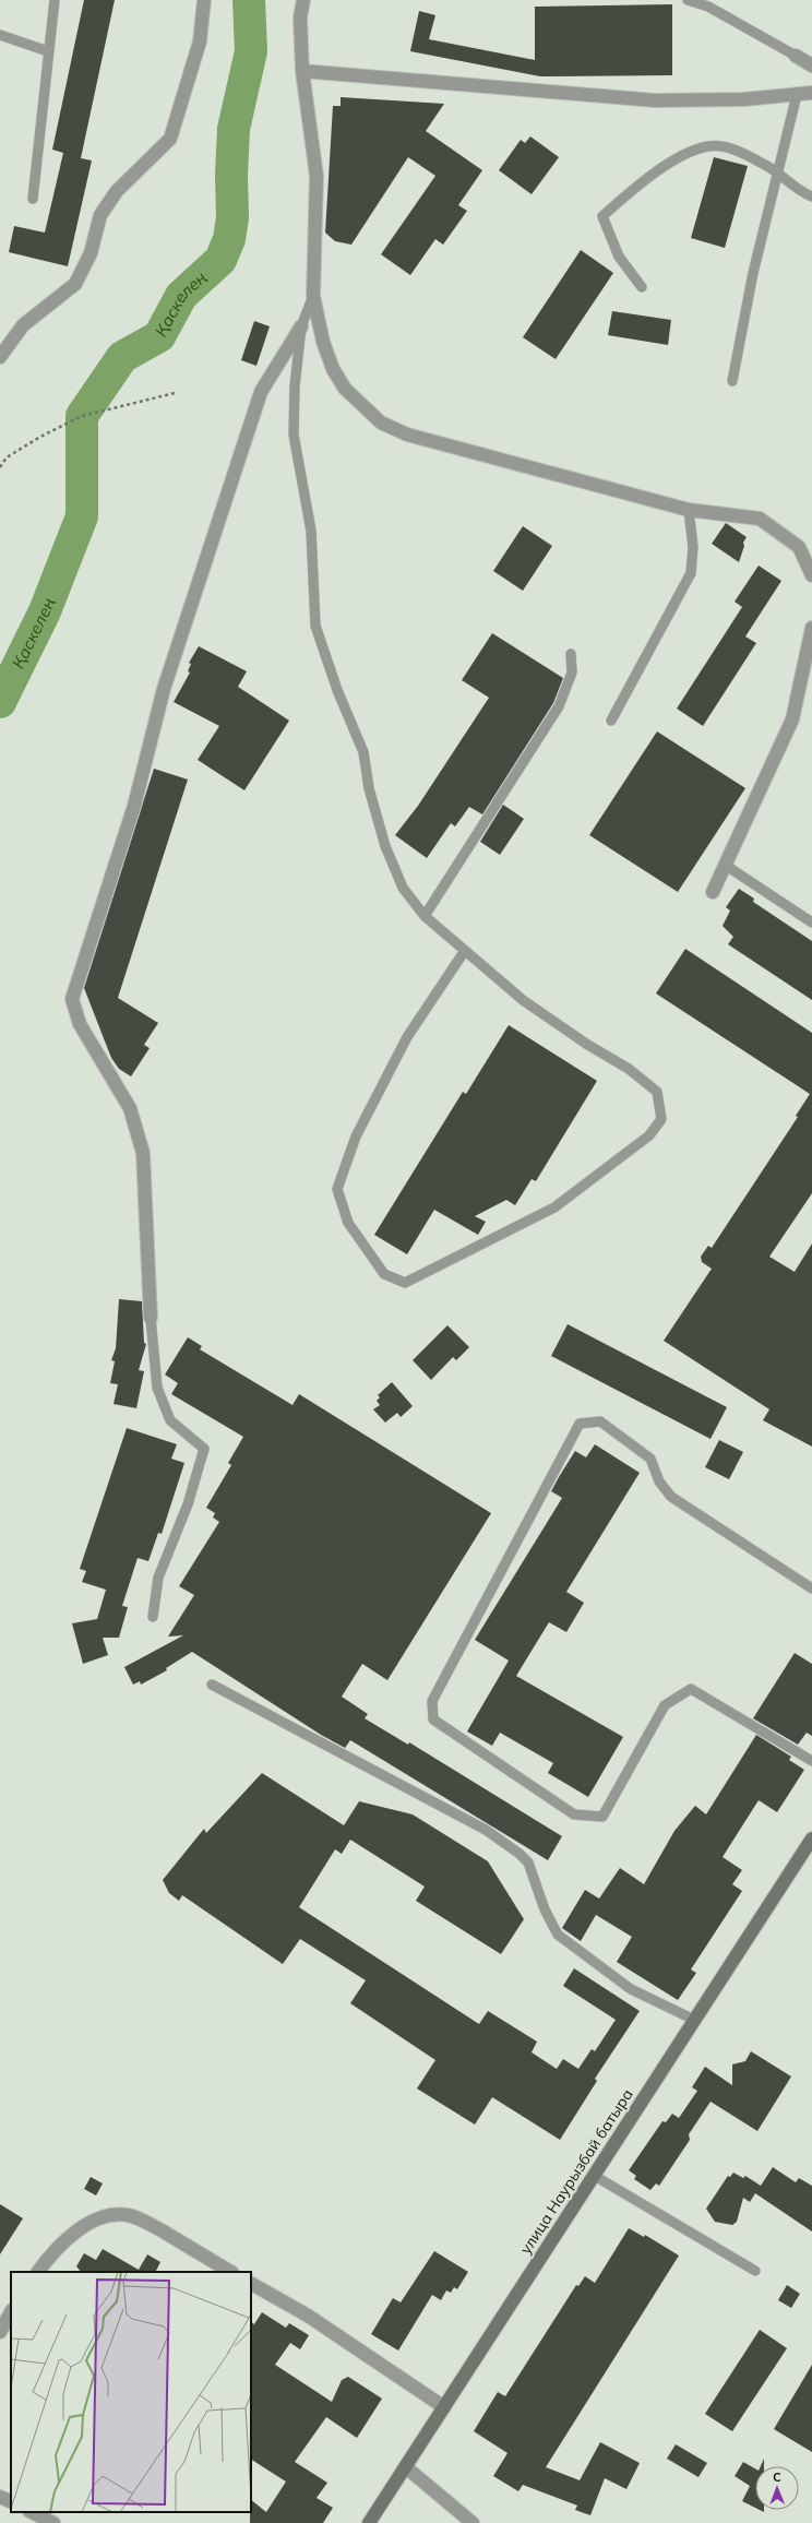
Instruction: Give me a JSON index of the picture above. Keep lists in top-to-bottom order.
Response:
{
  "streets": {
    "main road": ["улица Наурызбай батыра"]
  },
  "water": ["Қаскелең"],
  "north": "top"
}
